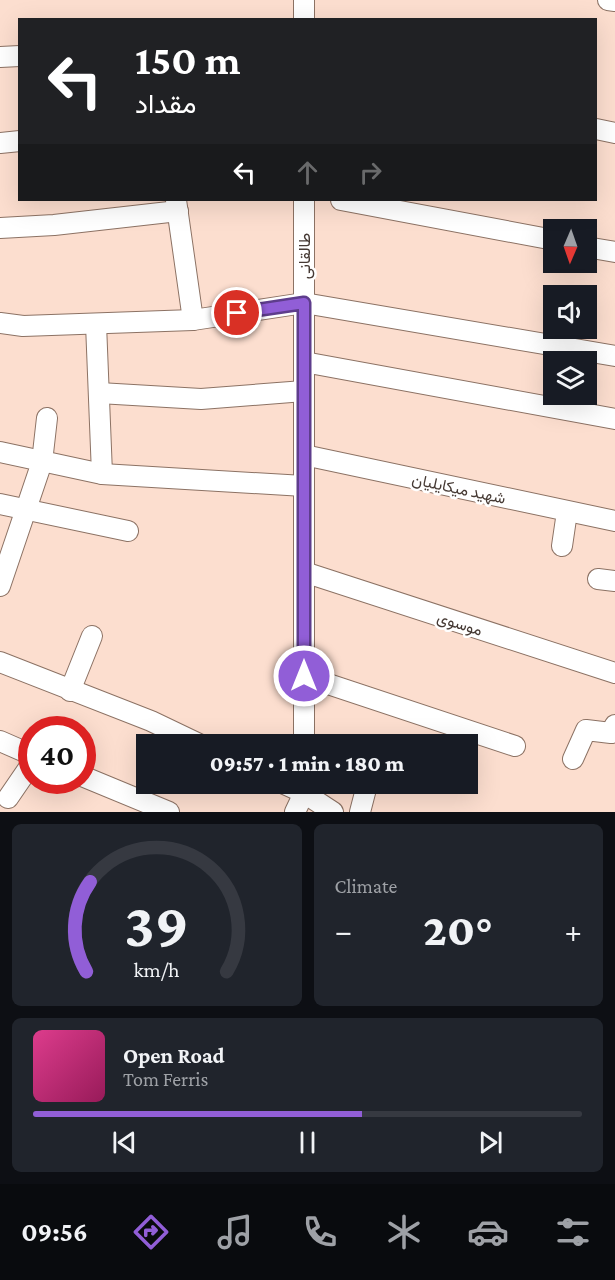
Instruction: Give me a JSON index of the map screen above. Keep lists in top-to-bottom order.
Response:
{
  "streets": {
    "street": ["طالقانی", "شهید میکایلیان", "موسوی"]
  },
  "crossings": [
    ["طالقانی", "شهید میکایلیان"],
    ["طالقانی", "موسوی"]
  ],
  "north": "bottom",
  "page": {
    "turn": ["150 m", "مقداد"],
    "limit": "40",
    "trip": "09:57 · 1 min · 180 m",
    "tile": "Climate",
    "heat": ["−", "20°", "+"],
    "song": ["Open Road", "Tom Ferris"],
    "tabs": "09:56",
    "gauge": ["39", "km/h"]
  }
}
